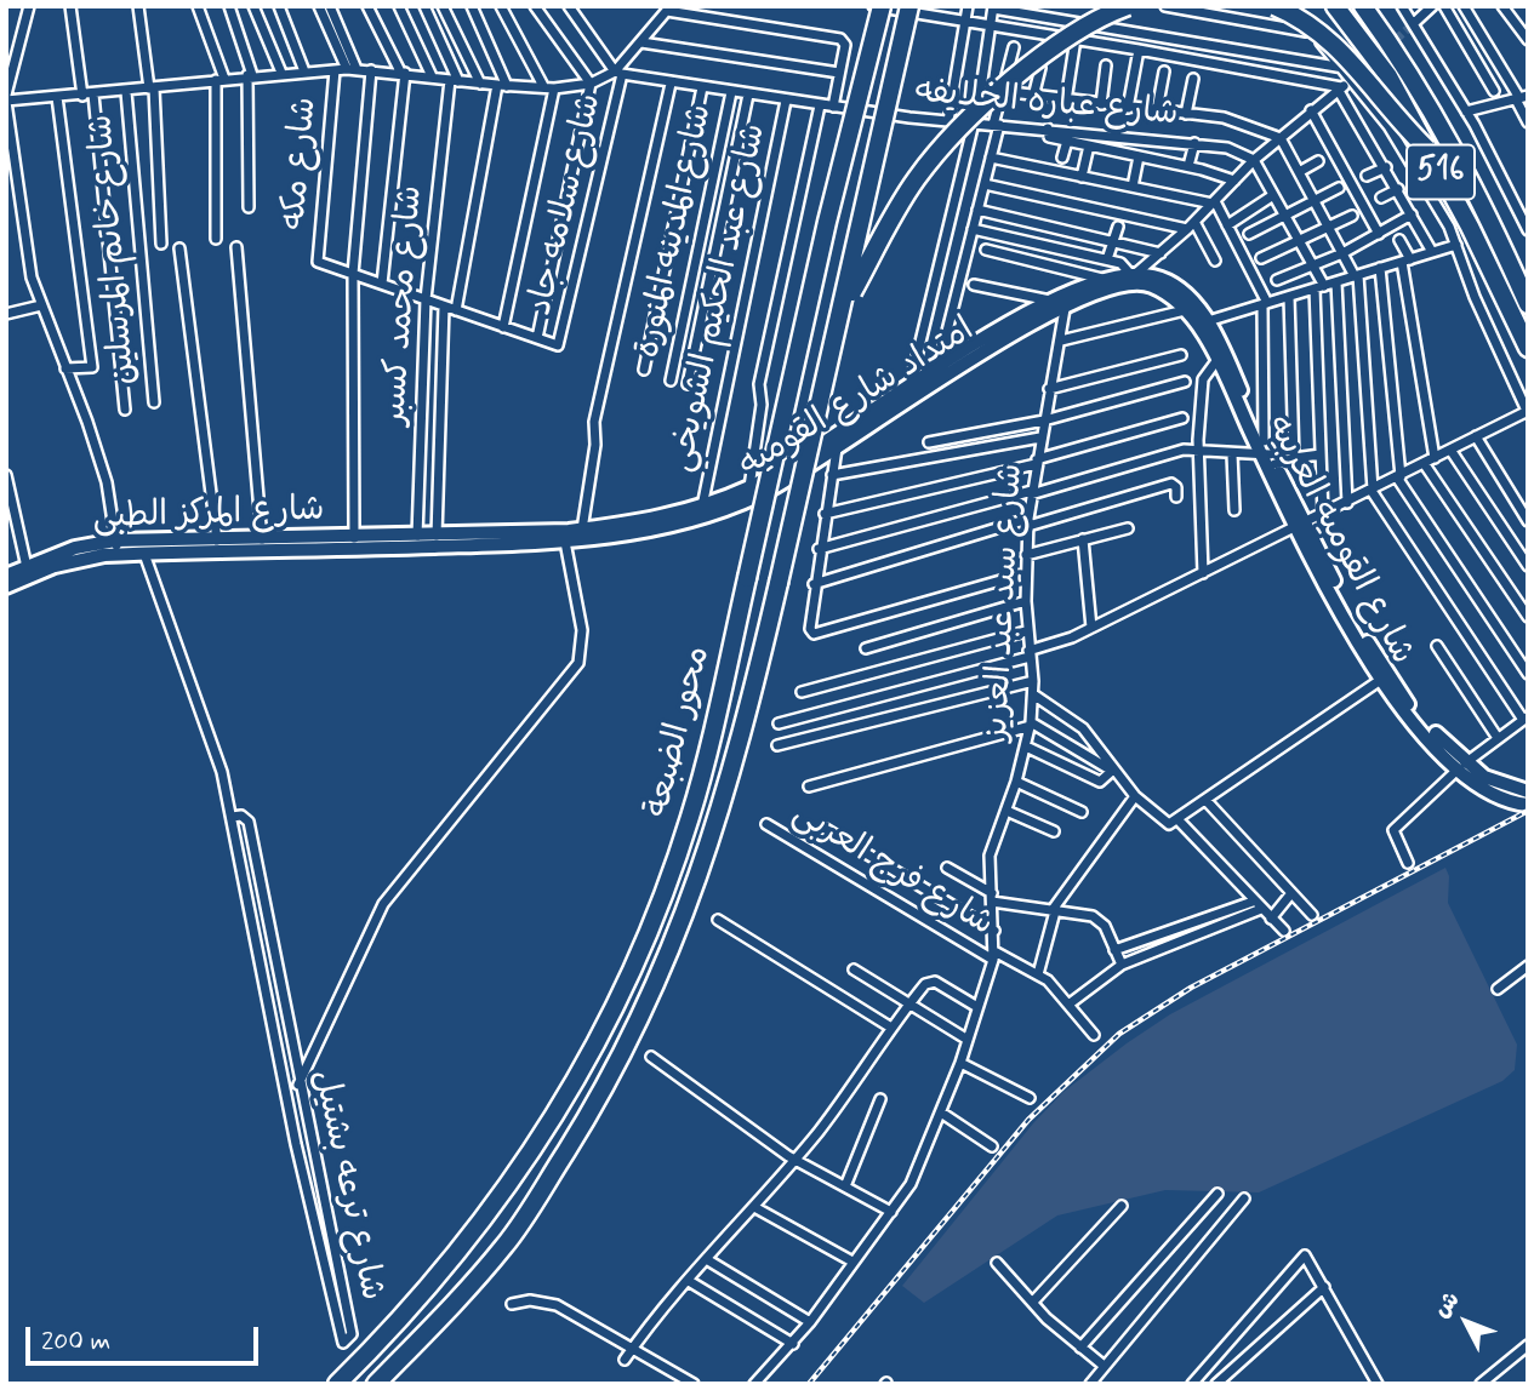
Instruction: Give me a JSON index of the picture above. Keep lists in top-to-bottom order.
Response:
{
  "streets": {
    "highway": ["516", "محور الضبعة"],
    "street": [
      "شارع عباره الخلايفه",
      "شارع مكه",
      "شارع سلامه جاد",
      "شارع المدينه المنورة",
      "شارع خاتم المرسلين",
      "شارع عبد الحكيم الشويخي",
      "شارع محمد كسبر",
      "امتداد شارع القوميه",
      "شارع المركز الطبى",
      "شارع القوميه العربيه",
      "شارع سيد عبد العزيز",
      "شارع فرج العربى",
      "شارع ترعه بشتيل"
    ]
  },
  "crossings": [
    ["شارع عباره الخلايفه", "شارع سلامه جاد"],
    ["شارع عباره الخلايفه", "شارع المدينه المنورة"],
    ["شارع عباره الخلايفه", "شارع عبد الحكيم الشويخي"],
    ["شارع عباره الخلايفه", "امتداد شارع القوميه"],
    ["شارع عبد الحكيم الشويخي", "امتداد شارع القوميه"],
    ["شارع محمد كسبر", "امتداد شارع القوميه"],
    ["شارع محمد كسبر", "شارع المركز الطبى"],
    ["امتداد شارع القوميه", "شارع المركز الطبى"],
    ["امتداد شارع القوميه", "شارع القوميه العربيه"],
    ["امتداد شارع القوميه", "شارع سيد عبد العزيز"],
    ["شارع المركز الطبى", "شارع ترعه بشتيل"],
    ["شارع سيد عبد العزيز", "شارع فرج العربى"]
  ],
  "scale_bar": "200 m",
  "north": "top left"
}
